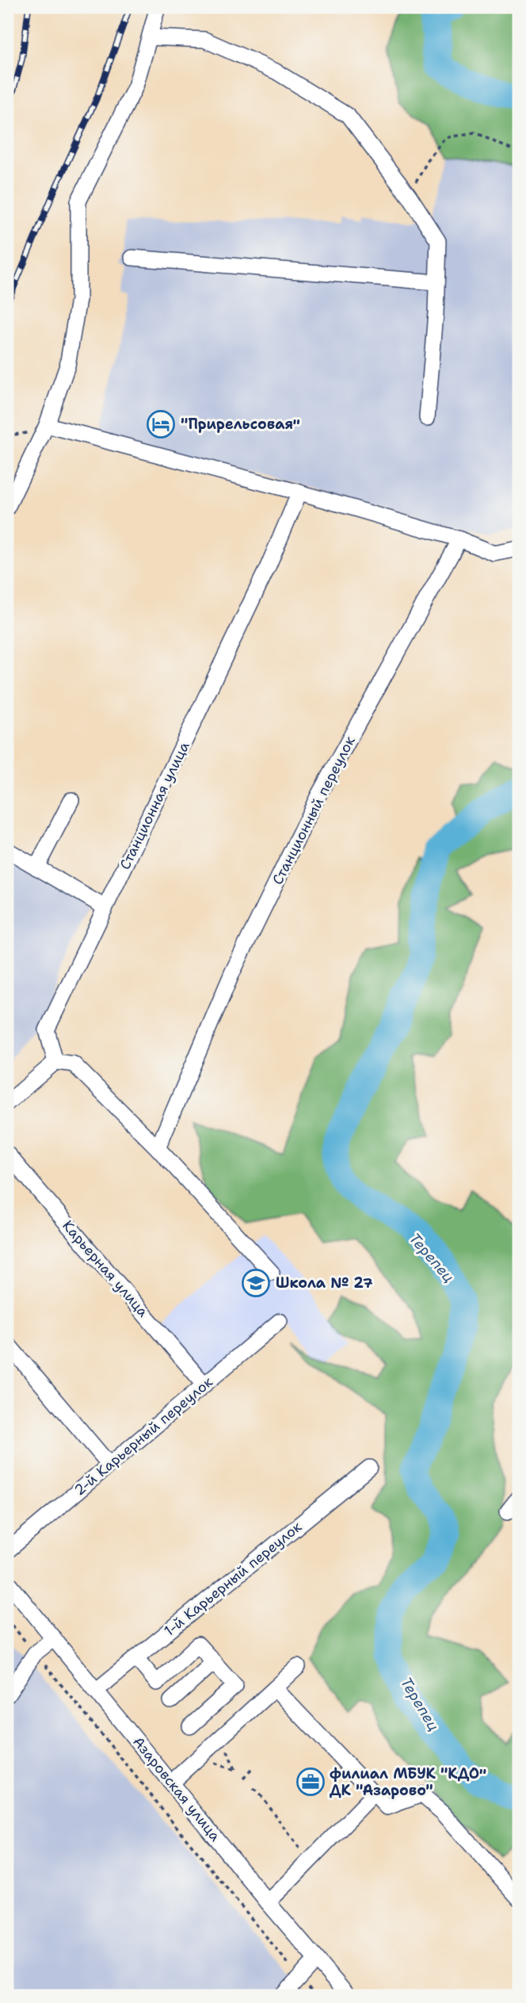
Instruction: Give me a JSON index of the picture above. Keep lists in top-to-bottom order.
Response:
{
  "streets": {
    "street": [
      "Станционная улица",
      "Станционный переулок",
      "Карьерная улица",
      "2-й Карьерный переулок",
      "1-й Карьерный переулок",
      "Азаровская улица"
    ]
  },
  "crossings": [
    ["Карьерная улица", "2-й Карьерный переулок"],
    ["1-й Карьерный переулок", "Азаровская улица"]
  ],
  "water": ["Терепец"],
  "places": {
    "hotel": ["\"Прирельсовая\""],
    "school or university": ["Школа № 27"],
    "office": ["филиал МБУК \"КДО\" ДК \"Азарово\""]
  }
}
